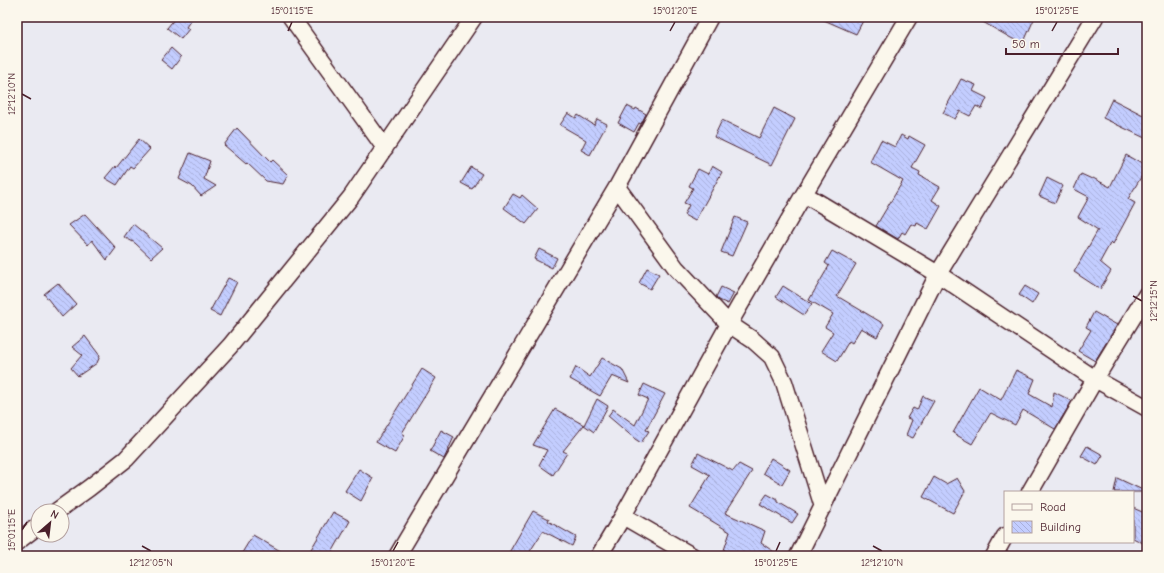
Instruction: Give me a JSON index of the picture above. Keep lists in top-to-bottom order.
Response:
{
  "legend": ["Road", "Building"],
  "scale_bar": "50 m",
  "north": "top right",
  "coordinates": [
    "15°01'15\"E",
    "15°01'20\"E",
    "15°01'25\"E",
    "12°12'10\"N",
    "12°12'15\"N",
    "12°12'05\"N"
  ]
}
